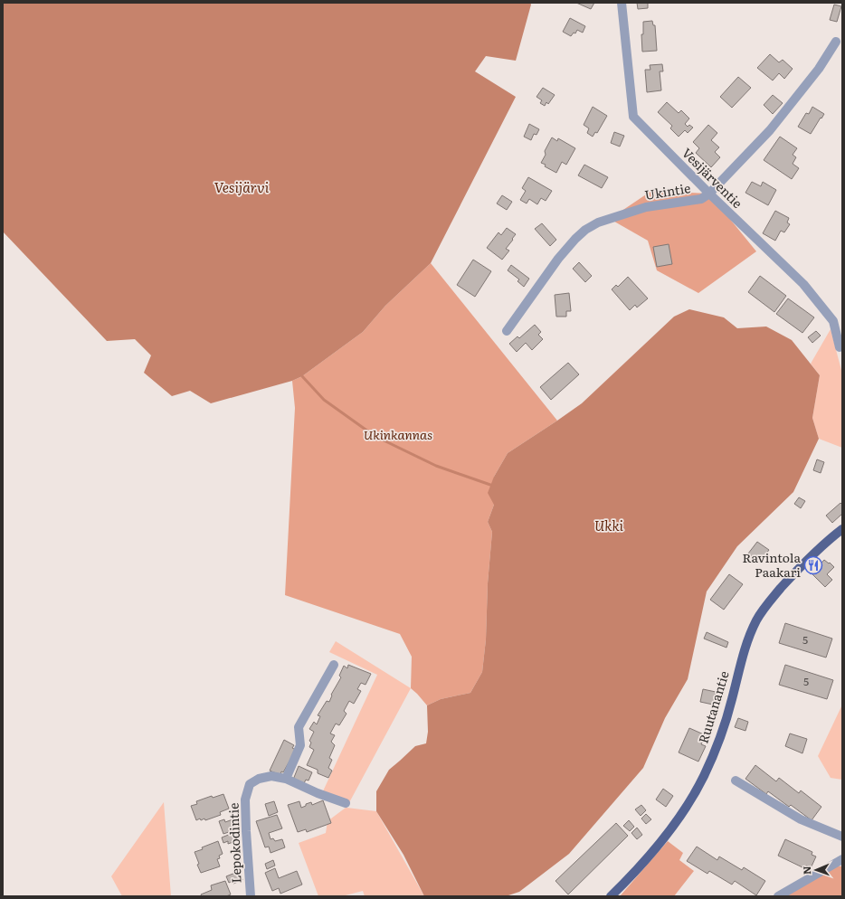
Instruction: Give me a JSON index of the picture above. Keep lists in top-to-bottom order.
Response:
{
  "streets": {
    "main road": ["Ruutanantie"],
    "street": ["Vesijärventie", "Ukintie", "Lepokodintie"]
  },
  "crossings": [
    ["Vesijärventie", "Ukintie"]
  ],
  "water": ["Vesijärvi", "Ukki"],
  "parks": ["Ukinkannas"],
  "places": {
    "restaurant": ["Ravintola Paakari"]
  },
  "house_numbers": ["5", "5"],
  "north": "left"
}
